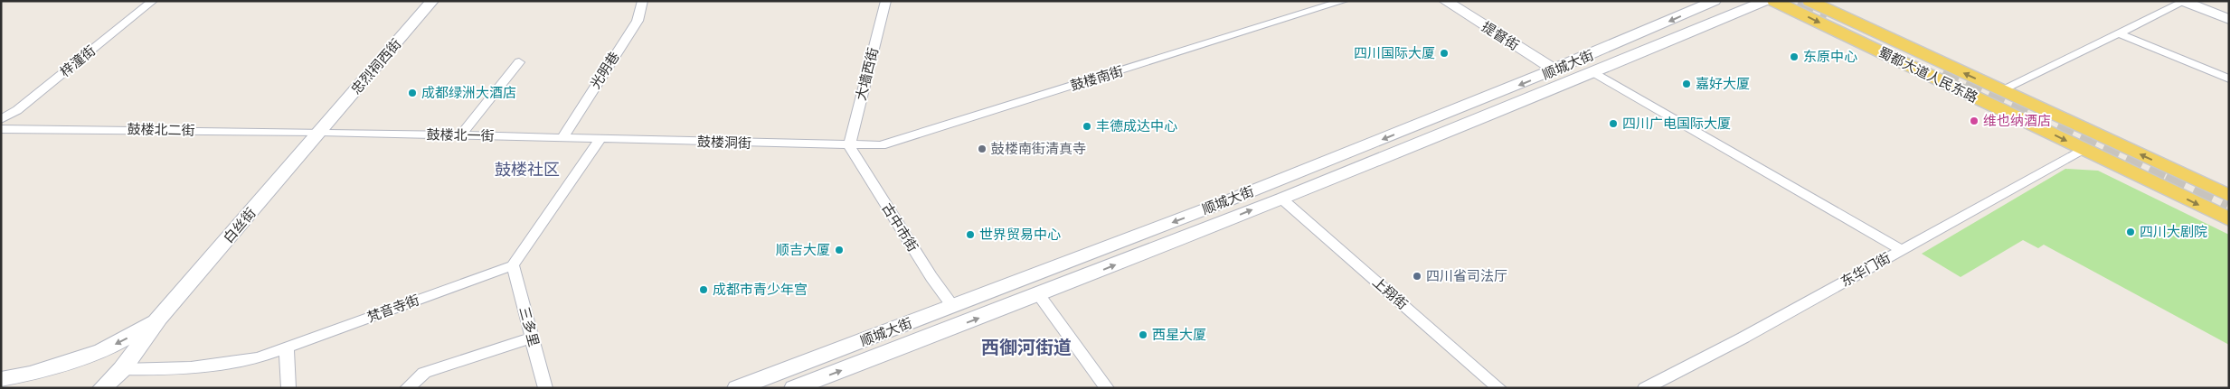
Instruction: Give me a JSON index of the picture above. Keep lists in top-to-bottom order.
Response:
{
  "streets": {
    "main road": [
      "提督街",
      "顺城大街",
      "忠烈祠西街",
      "蜀都大道人民东路",
      "白丝街"
    ],
    "street": [
      "梓潼街",
      "光明巷",
      "大墙西街",
      "鼓楼南街",
      "鼓楼北二街",
      "鼓楼北一街",
      "鼓楼洞街",
      "古中市街",
      "东华门街",
      "上翔街",
      "梵音寺街",
      "三多里"
    ]
  },
  "crossings": [
    ["提督街", "顺城大街"],
    ["顺城大街", "古中市街"],
    ["顺城大街", "上翔街"],
    ["忠烈祠西街", "鼓楼北二街"],
    ["忠烈祠西街", "鼓楼北一街"],
    ["忠烈祠西街", "白丝街"],
    ["光明巷", "鼓楼北一街"],
    ["大墙西街", "鼓楼南街"],
    ["大墙西街", "鼓楼洞街"],
    ["大墙西街", "古中市街"],
    ["蜀都大道人民东路", "东华门街"],
    ["鼓楼南街", "鼓楼洞街"],
    ["鼓楼南街", "古中市街"],
    ["鼓楼北二街", "鼓楼北一街"],
    ["鼓楼北二街", "白丝街"],
    ["鼓楼北一街", "鼓楼洞街"],
    ["鼓楼北一街", "白丝街"],
    ["鼓楼洞街", "古中市街"],
    ["白丝街", "梵音寺街"],
    ["梵音寺街", "三多里"]
  ],
  "districts": ["鼓楼社区", "西御河街道"],
  "places": [
    "四川国际大厦",
    "东原中心",
    "嘉好大厦",
    "成都绿洲大酒店",
    "维也纳酒店",
    "四川广电国际大厦",
    "丰德成达中心",
    "鼓楼南街清真寺",
    "四川大剧院",
    "世界贸易中心",
    "顺吉大厦",
    "四川省司法厅",
    "成都市青少年宫",
    "西星大厦"
  ]
}
